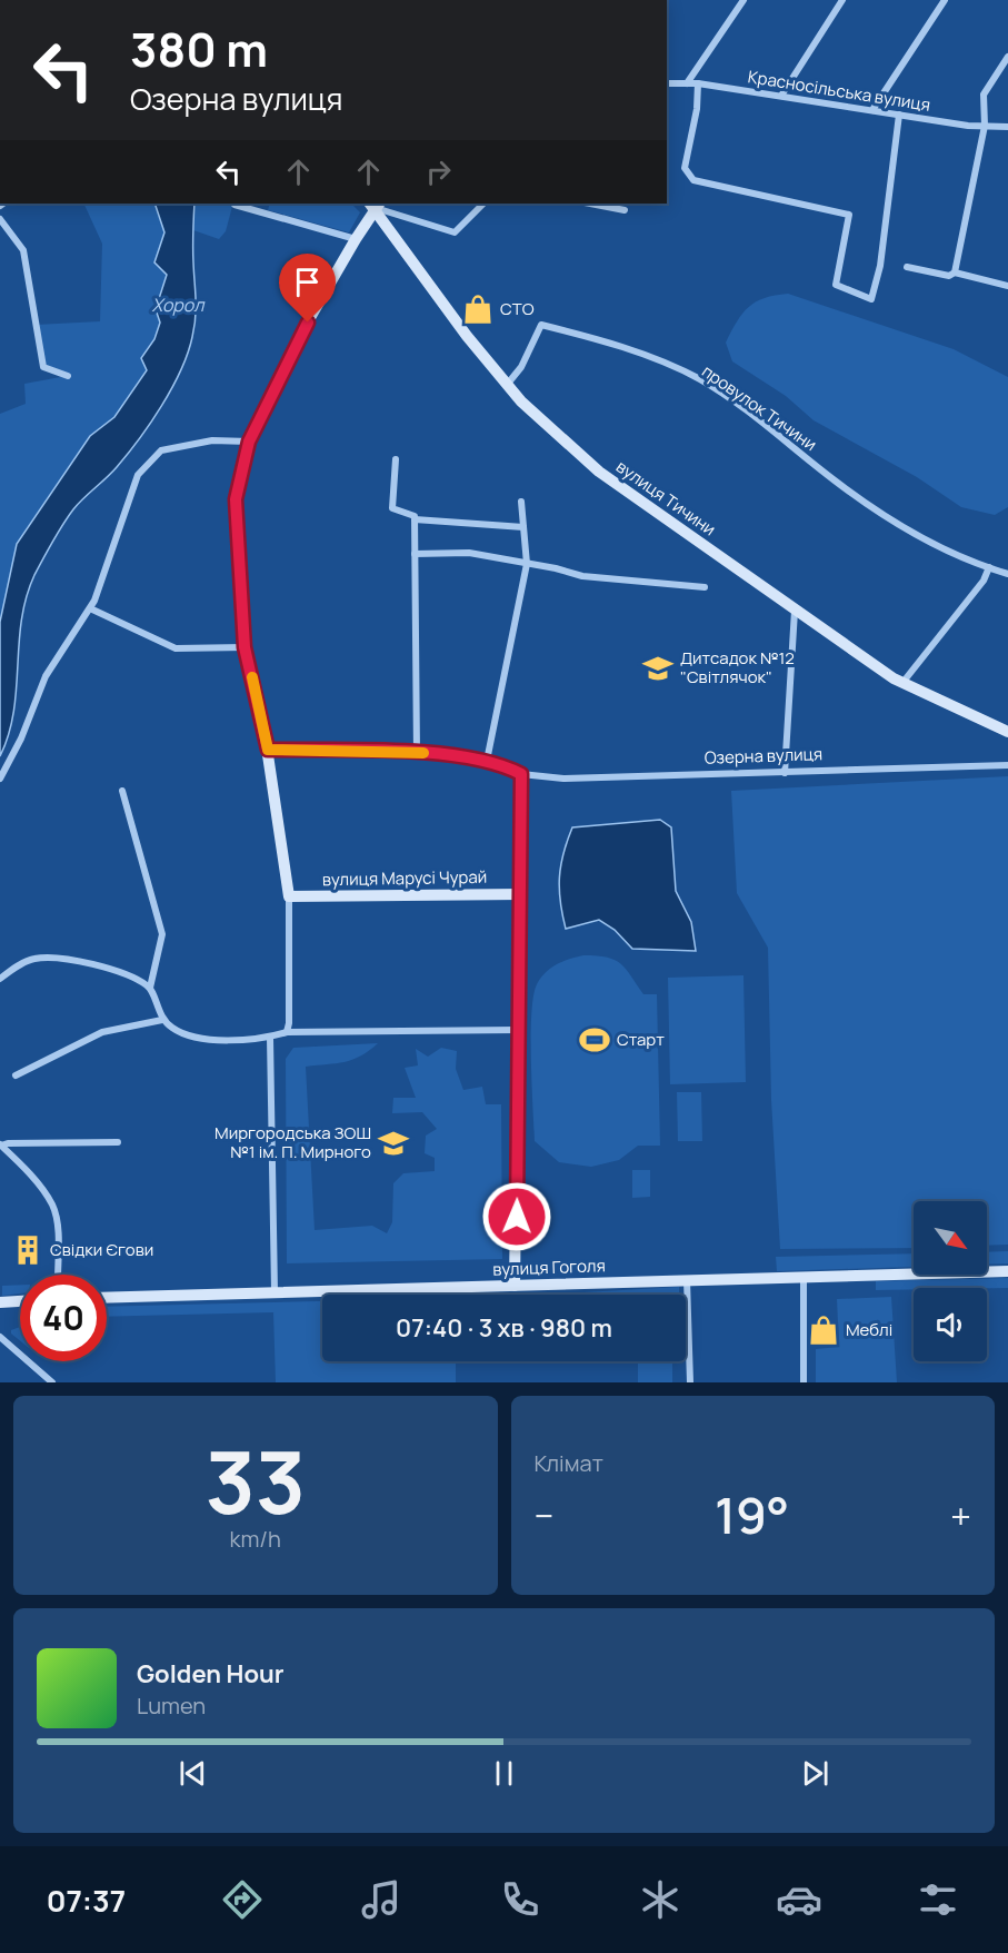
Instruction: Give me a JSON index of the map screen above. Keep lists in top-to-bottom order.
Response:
{
  "streets": {
    "street": [
      "Красносільська вулиця",
      "провулок Тичини",
      "вулиця Тичини",
      "Озерна вулиця",
      "вулиця Марусі Чурай",
      "вулиця Гоголя"
    ]
  },
  "crossings": [
    ["провулок Тичини", "вулиця Тичини"]
  ],
  "water": ["Хорол"],
  "places": {
    "shop": ["СТО", "Меблі"],
    "school or university": ["Дитсадок №12 \"Світлячок\"", "Миргородська ЗОШ №1 ім. П. Мирного"],
    "sports": ["Старт"],
    "building": ["Свідки Єгови"]
  },
  "north": "bottom right",
  "page": {
    "turn": ["380 m", "Озерна вулиця"],
    "limit": "40",
    "trip": "07:40 · 3 хв · 980 m",
    "tile": [
      ["33", "km/h"],
      "Клімат"
    ],
    "heat": ["−", "19°", "+"],
    "song": ["Golden Hour", "Lumen"],
    "tabs": "07:37"
  }
}
